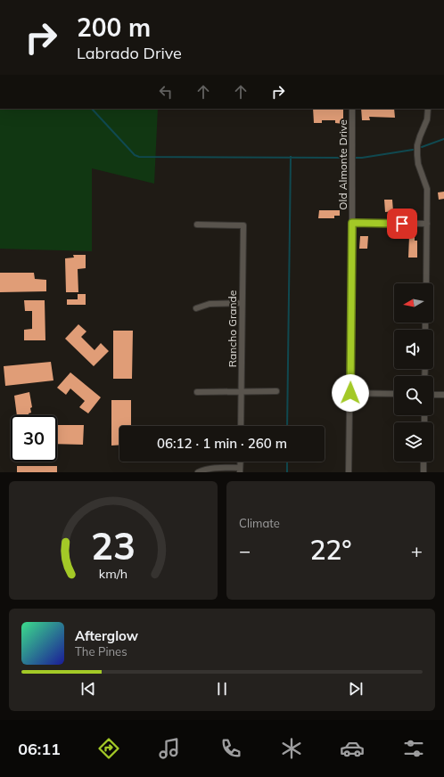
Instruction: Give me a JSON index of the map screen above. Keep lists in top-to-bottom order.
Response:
{
  "streets": {
    "street": ["Old Almonte Drive", "Rancho Grande"]
  },
  "north": "left",
  "page": {
    "turn": ["200 m", "Labrado Drive"],
    "limit": "30",
    "trip": "06:12 · 1 min · 260 m",
    "tile": "Climate",
    "heat": ["−", "22°", "+"],
    "song": ["Afterglow", "The Pines"],
    "tabs": "06:11",
    "gauge": ["23", "km/h"]
  }
}
